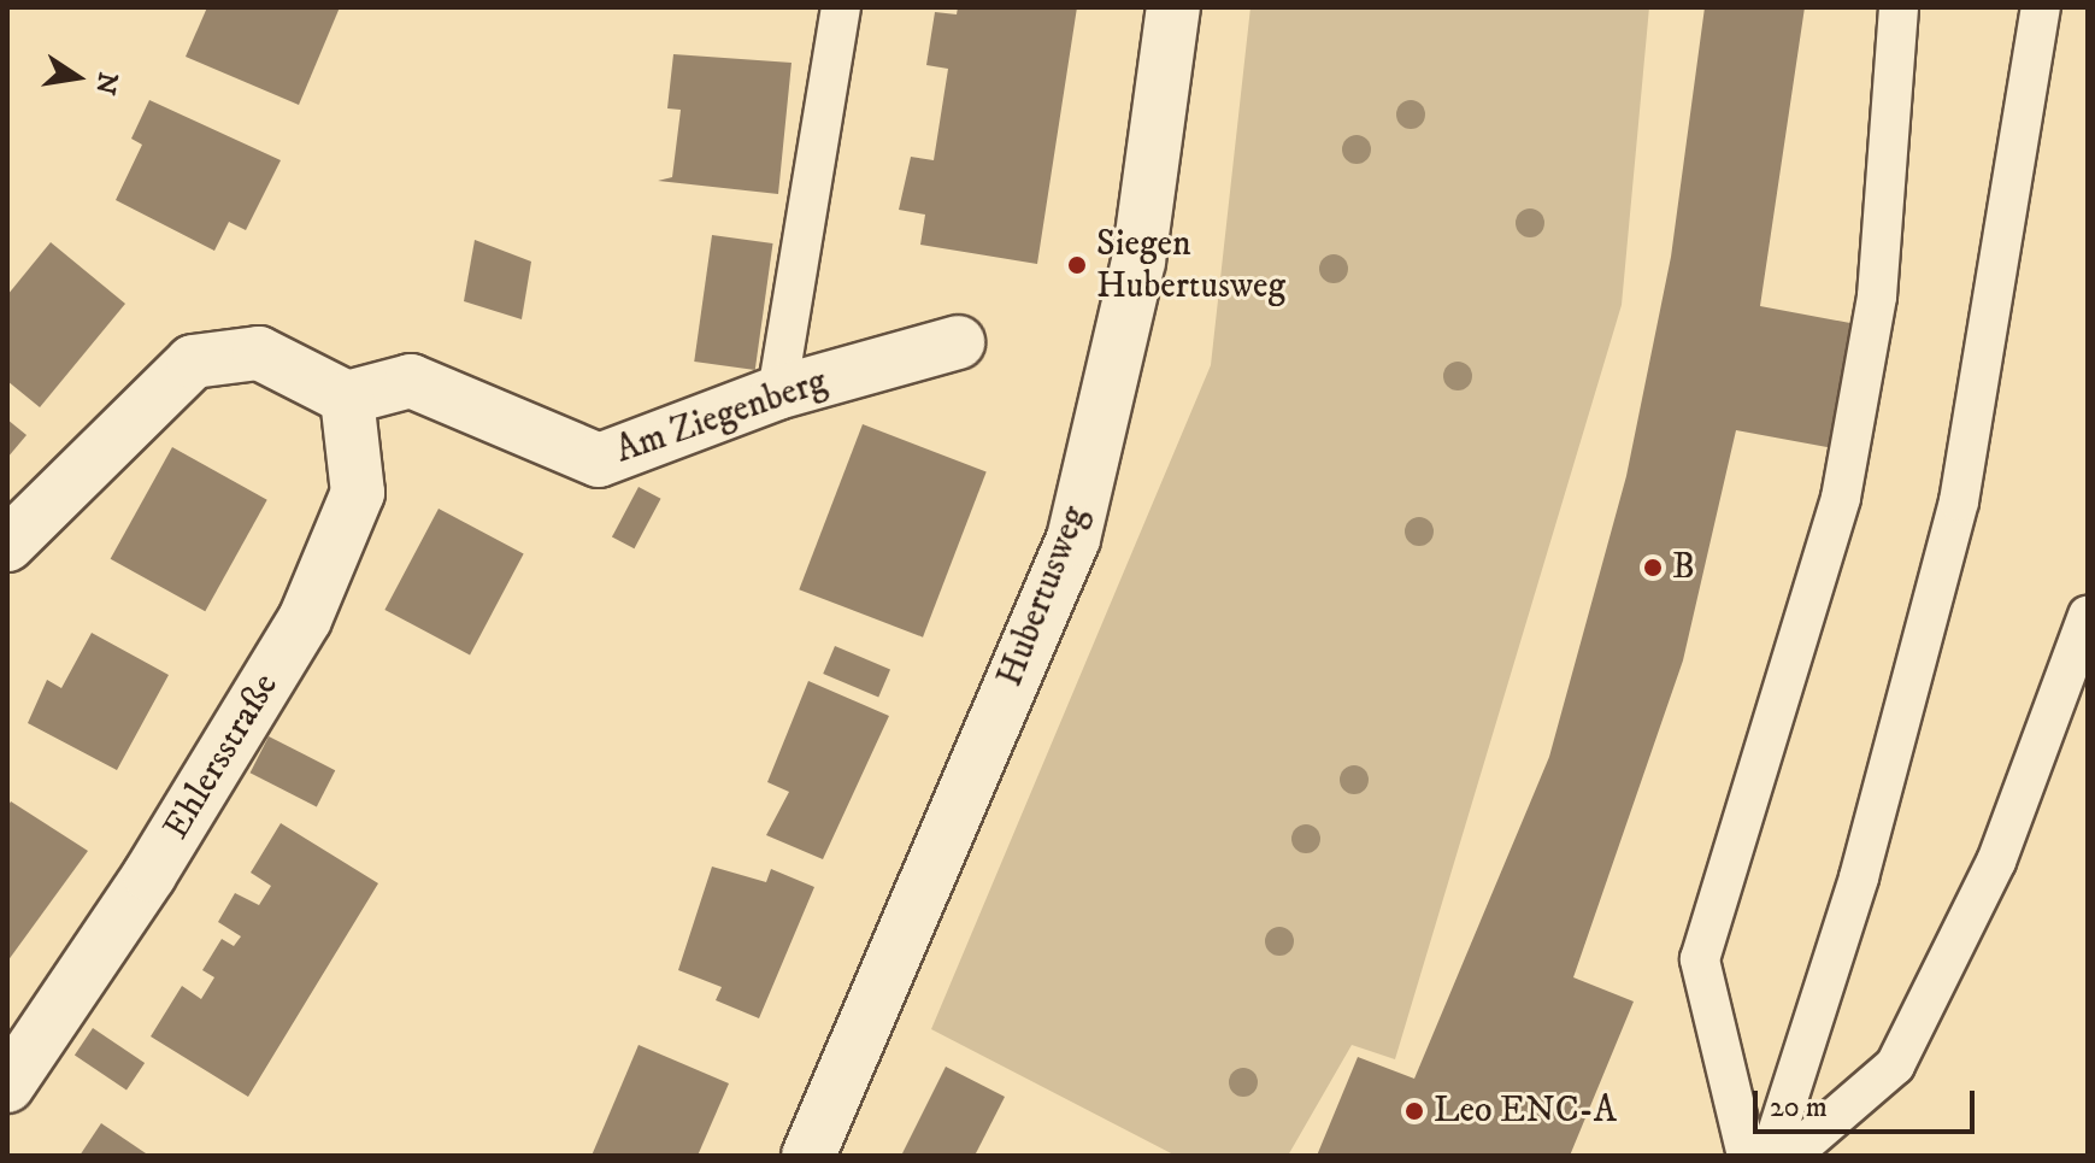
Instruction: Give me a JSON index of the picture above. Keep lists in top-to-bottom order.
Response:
{
  "streets": {
    "street": ["Am Ziegenberg", "Hubertusweg", "Ehlersstraße"]
  },
  "crossings": [
    ["Am Ziegenberg", "Ehlersstraße"]
  ],
  "places": ["Siegen Hubertusweg", "B", "Leo ENC-A"],
  "scale_bar": "20 m",
  "north": "right"
}
